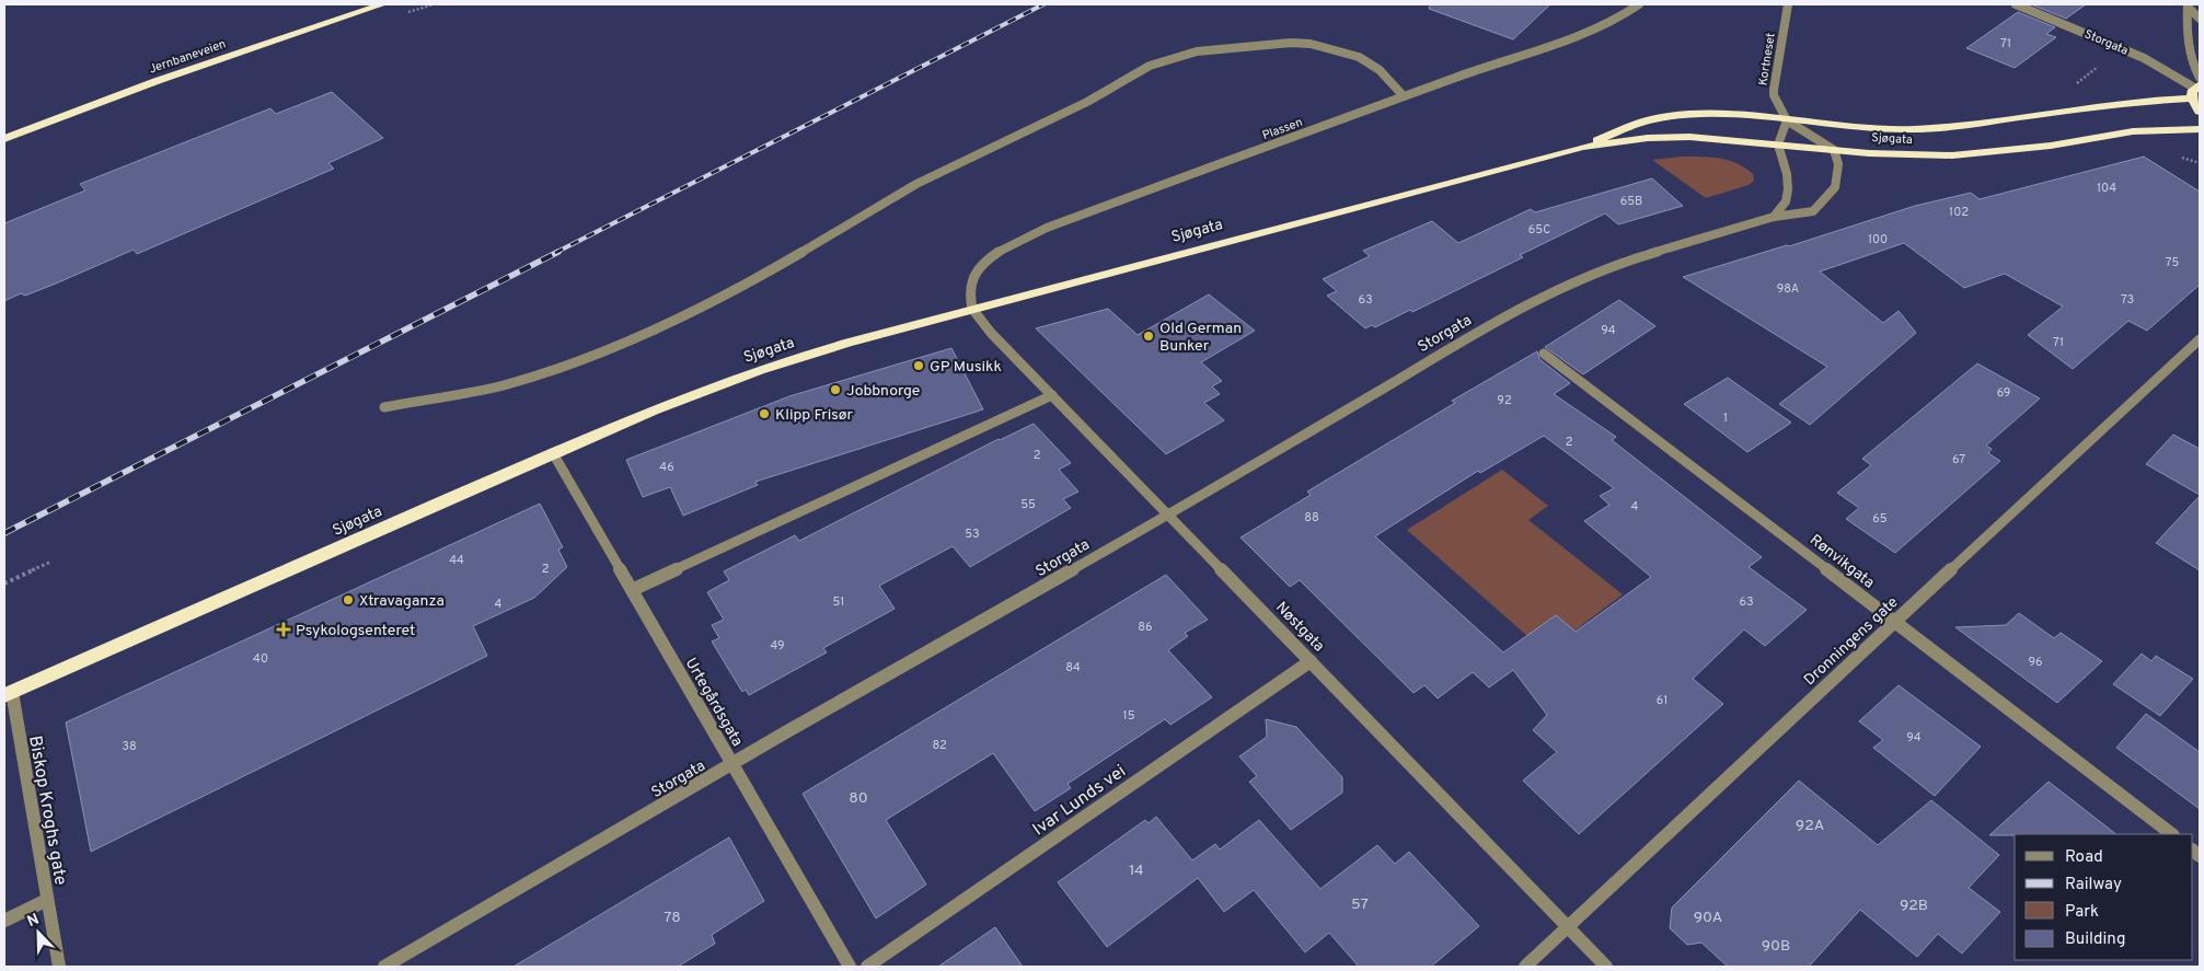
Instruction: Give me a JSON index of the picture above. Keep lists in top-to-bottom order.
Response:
{
  "streets": {
    "highway": ["Jernbaneveien", "Sjøgata"],
    "street": [
      "Storgata",
      "Kortneset",
      "Plassen",
      "Rønvikgata",
      "Nøstgata",
      "Dronningens gate",
      "Urtegårdsgata",
      "Ivar Lunds vei",
      "Biskop Kroghs gate"
    ]
  },
  "crossings": [
    ["Storgata", "Sjøgata"],
    ["Storgata", "Nøstgata"],
    ["Storgata", "Urtegårdsgata"],
    ["Kortneset", "Sjøgata"],
    ["Plassen", "Sjøgata"],
    ["Plassen", "Nøstgata"],
    ["Sjøgata", "Nøstgata"],
    ["Sjøgata", "Urtegårdsgata"],
    ["Sjøgata", "Biskop Kroghs gate"],
    ["Rønvikgata", "Dronningens gate"],
    ["Nøstgata", "Dronningens gate"],
    ["Nøstgata", "Ivar Lunds vei"]
  ],
  "places": {
    "other": [
      "Old German Bunker",
      "GP Musikk",
      "Jobbnorge",
      "Klipp Frisør",
      "Xtravaganza"
    ],
    "health": ["Psykologsenteret"]
  },
  "house_numbers": [
    "71",
    "104",
    "65B",
    "102",
    "65C",
    "100",
    "75",
    "98A",
    "63",
    "73",
    "94",
    "71",
    "69",
    "92",
    "1",
    "2",
    "2",
    "67",
    "46",
    "55",
    "4",
    "88",
    "65",
    "53",
    "44",
    "2",
    "51",
    "63",
    "4",
    "86",
    "49",
    "40",
    "96",
    "84",
    "61",
    "15",
    "94",
    "82",
    "38",
    "80",
    "92A",
    "14",
    "57",
    "92B",
    "78",
    "90A",
    "90B"
  ],
  "legend": [
    "Road",
    "Railway",
    "Park",
    "Building"
  ],
  "north": "top left"
}
